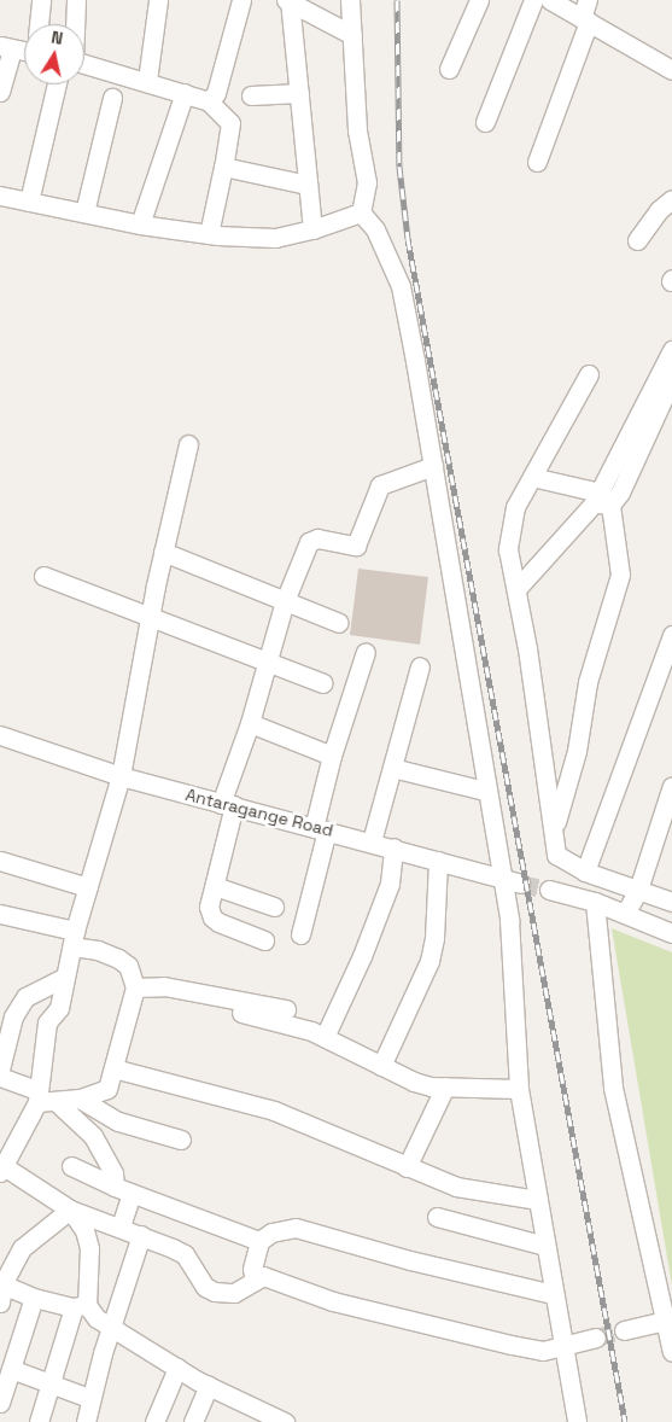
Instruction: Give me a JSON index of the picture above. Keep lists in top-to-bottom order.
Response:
{
  "streets": {
    "street": ["Antaragange Road"]
  },
  "north": "top"
}
